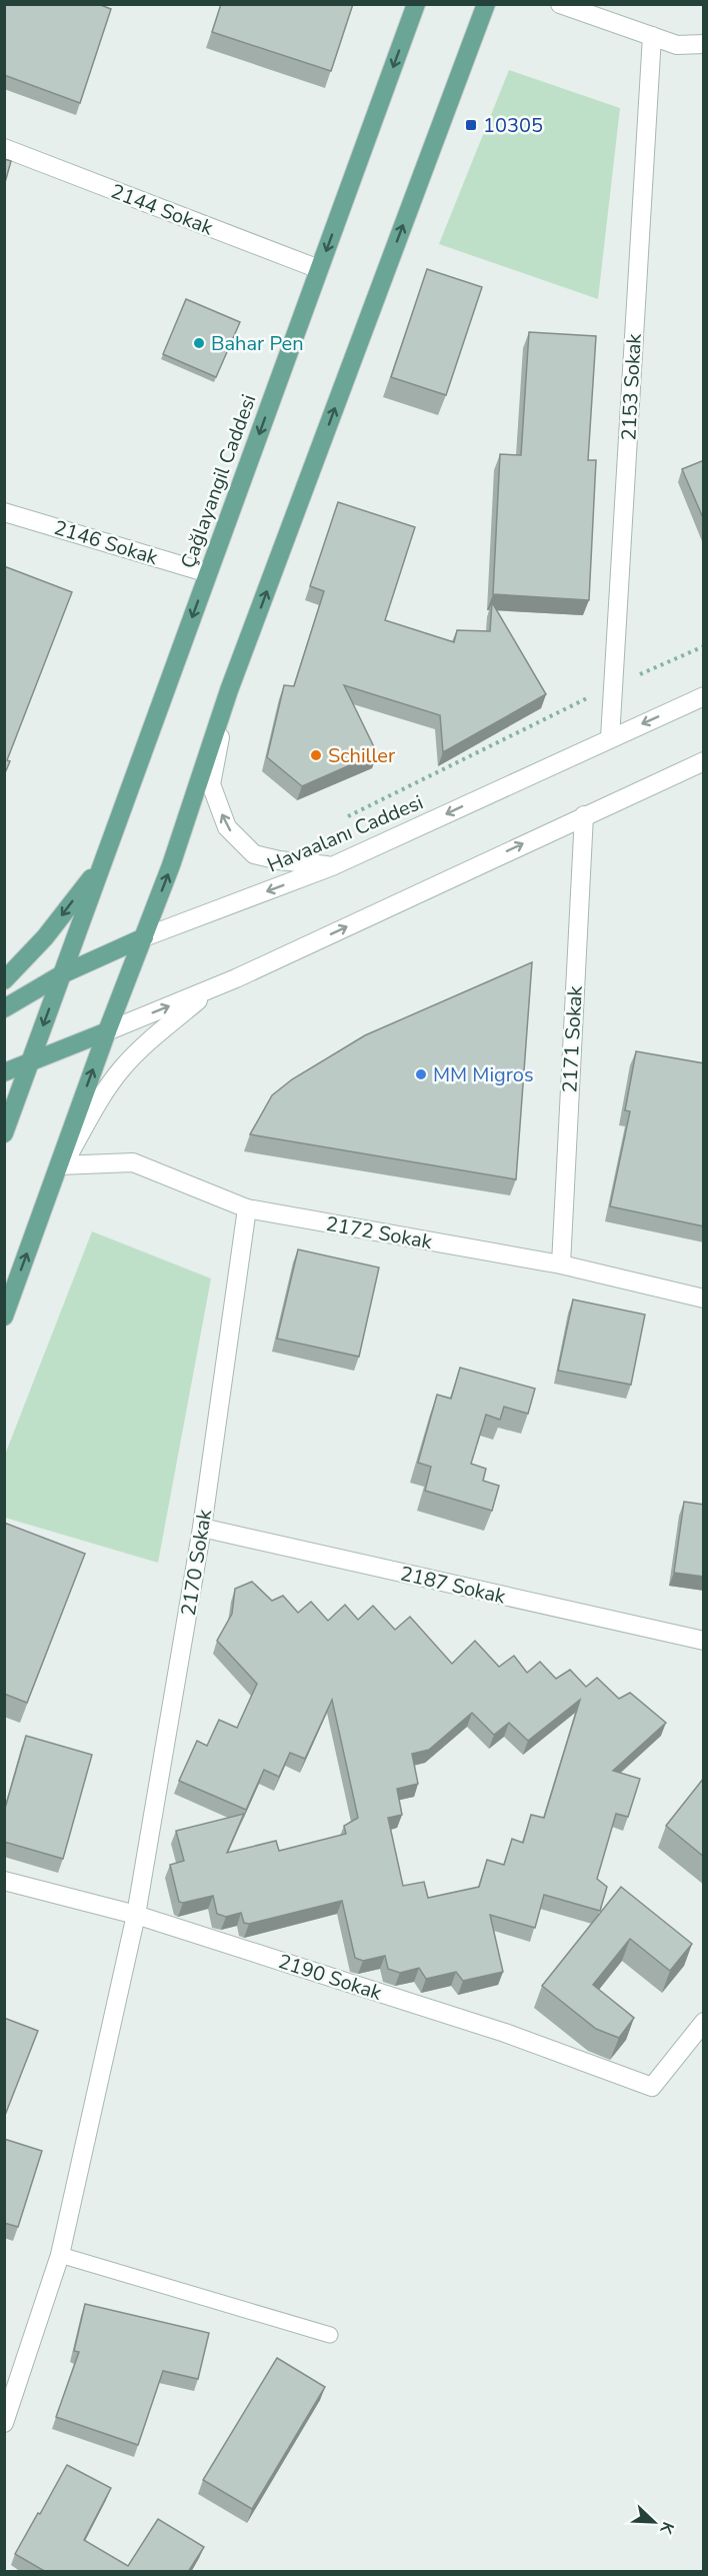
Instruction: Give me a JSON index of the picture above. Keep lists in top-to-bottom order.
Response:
{
  "streets": {
    "main road": ["Çağlayangil Caddesi", "Havaalanı Caddesi"],
    "street": [
      "2144 Sokak",
      "2153 Sokak",
      "2146 Sokak",
      "2171 Sokak",
      "2172 Sokak",
      "2170 Sokak",
      "2187 Sokak",
      "2190 Sokak"
    ]
  },
  "crossings": [
    ["2144 Sokak", "Çağlayangil Caddesi"],
    ["2153 Sokak", "Havaalanı Caddesi"],
    ["Çağlayangil Caddesi", "2146 Sokak"],
    ["Çağlayangil Caddesi", "Havaalanı Caddesi"],
    ["2171 Sokak", "2172 Sokak"],
    ["2172 Sokak", "2170 Sokak"],
    ["2170 Sokak", "2187 Sokak"],
    ["2170 Sokak", "2190 Sokak"]
  ],
  "places": {
    "transit": ["10305"],
    "other": ["Bahar Pen", "Schiller", "MM Migros"]
  },
  "north": "bottom right"
}
